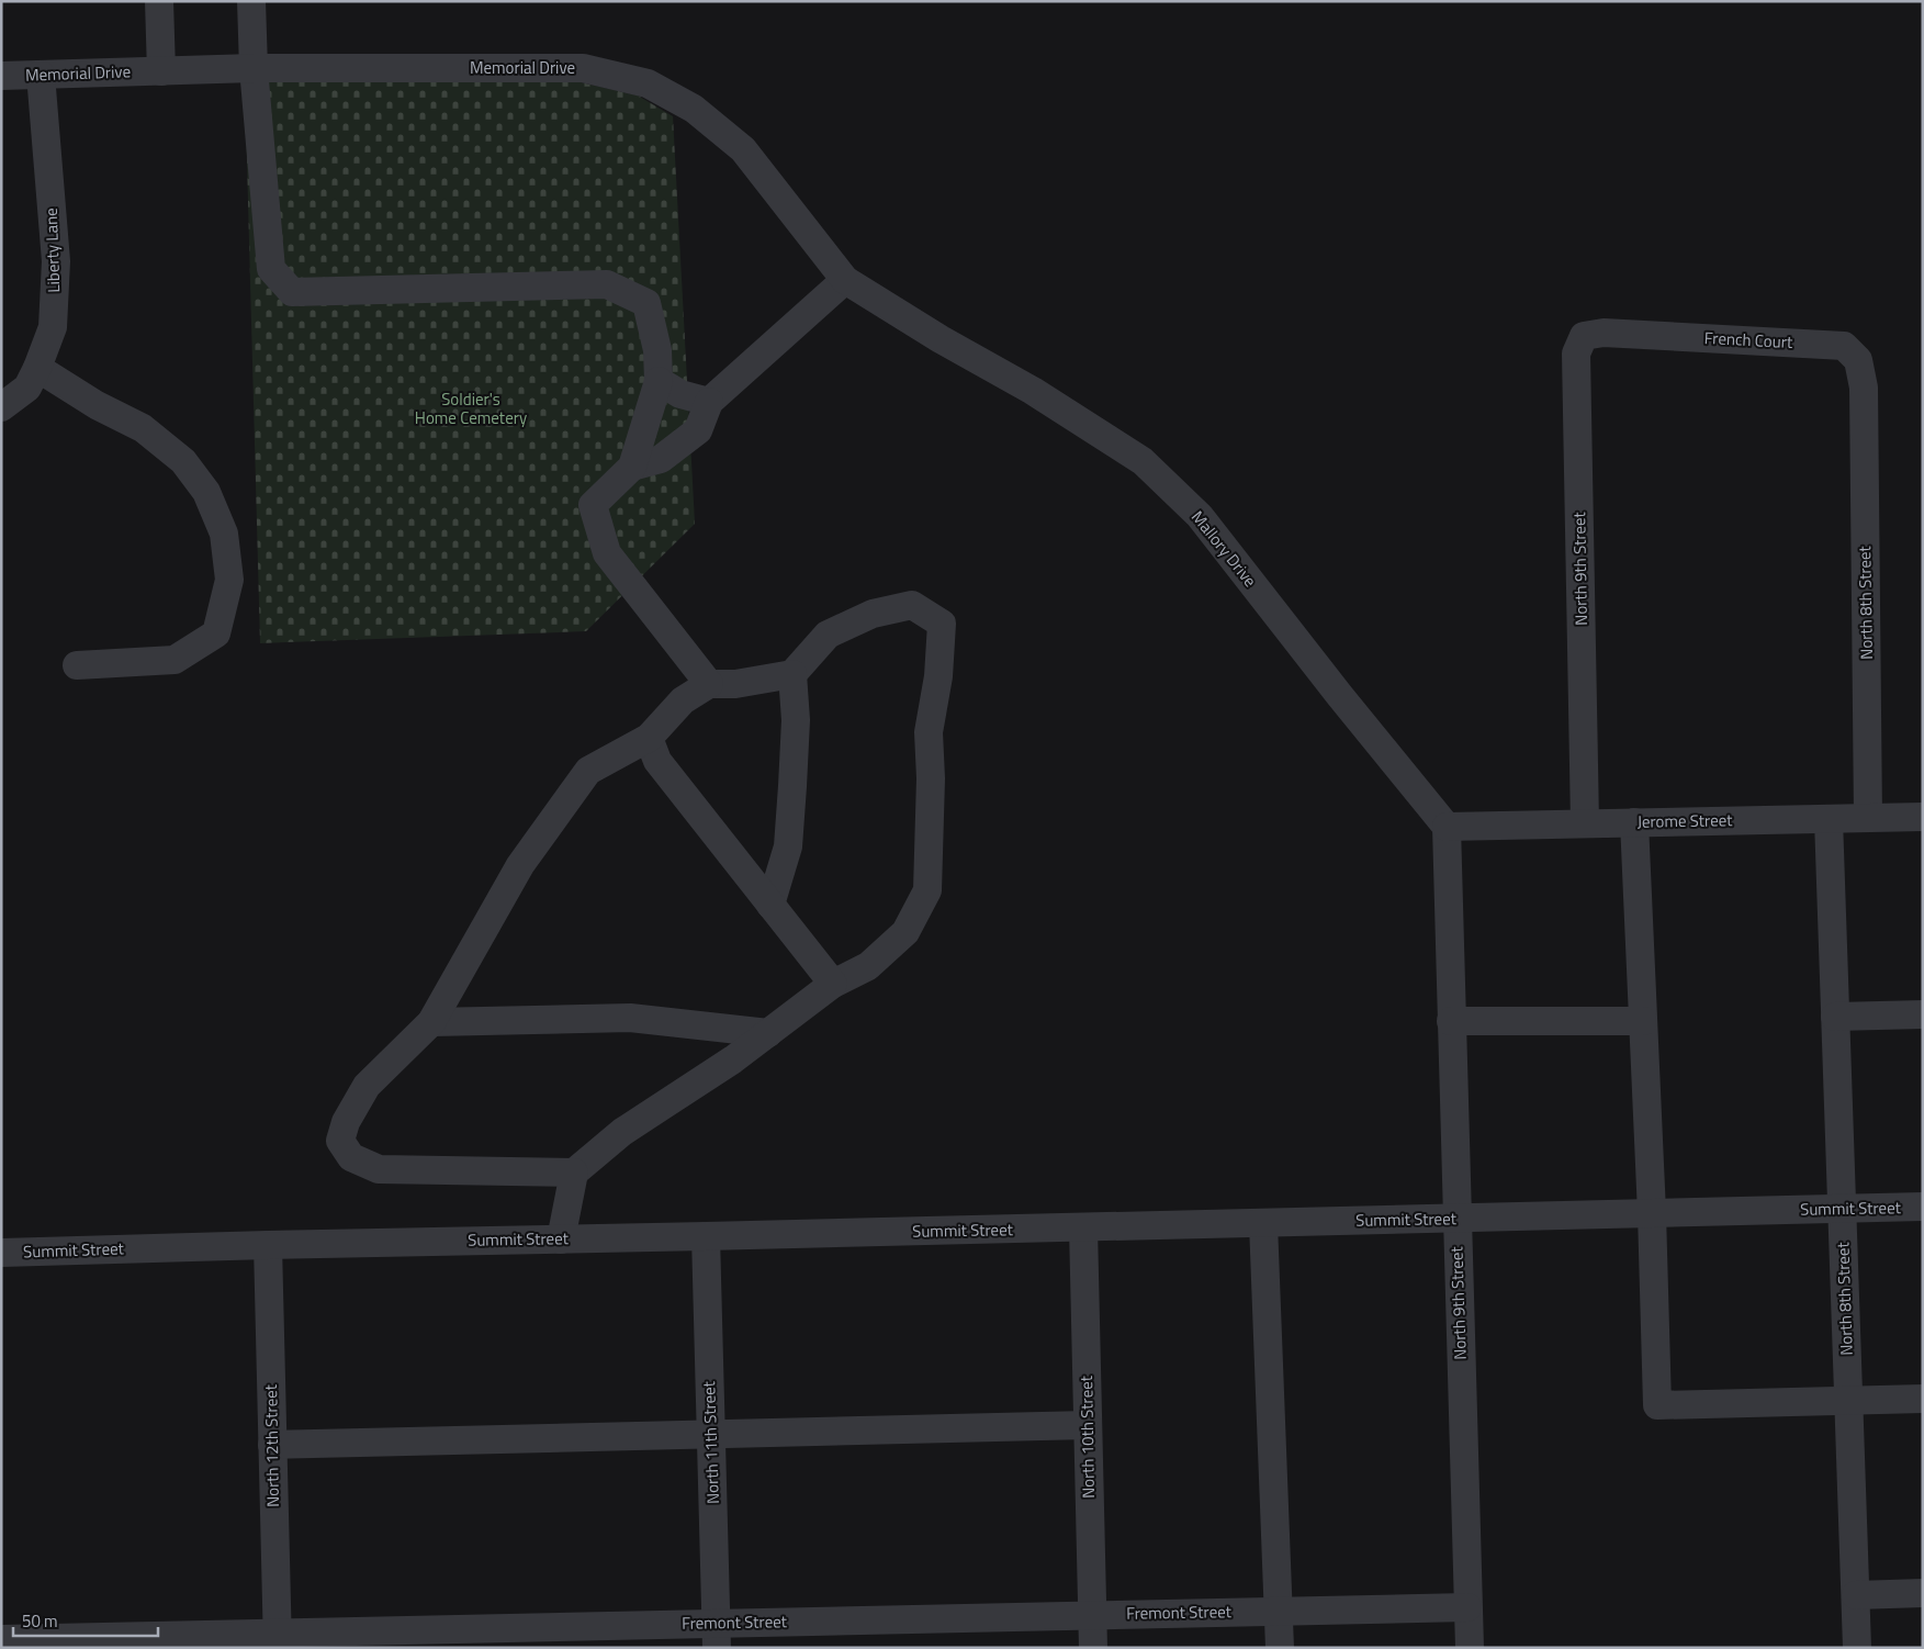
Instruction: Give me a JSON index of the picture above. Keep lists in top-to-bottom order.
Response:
{
  "streets": {
    "street": [
      "Memorial Drive",
      "Liberty Lane",
      "French Court",
      "Mallory Drive",
      "North 9th Street",
      "North 8th Street",
      "Jerome Street",
      "Summit Street",
      "North 10th Street",
      "North 11th Street",
      "North 12th Street",
      "Fremont Street"
    ]
  },
  "crossings": [
    ["Memorial Drive", "Liberty Lane"],
    ["Memorial Drive", "Mallory Drive"],
    ["French Court", "North 9th Street"],
    ["French Court", "North 8th Street"],
    ["Mallory Drive", "North 9th Street"],
    ["Mallory Drive", "Jerome Street"],
    ["North 9th Street", "Jerome Street"],
    ["North 9th Street", "Summit Street"],
    ["North 9th Street", "Fremont Street"],
    ["North 8th Street", "Jerome Street"],
    ["North 8th Street", "Summit Street"],
    ["Summit Street", "North 10th Street"],
    ["Summit Street", "North 11th Street"],
    ["Summit Street", "North 12th Street"],
    ["North 10th Street", "Fremont Street"],
    ["North 11th Street", "Fremont Street"],
    ["North 12th Street", "Fremont Street"]
  ],
  "parks": ["Soldier's Home Cemetery"],
  "scale_bar": "50 m"
}
